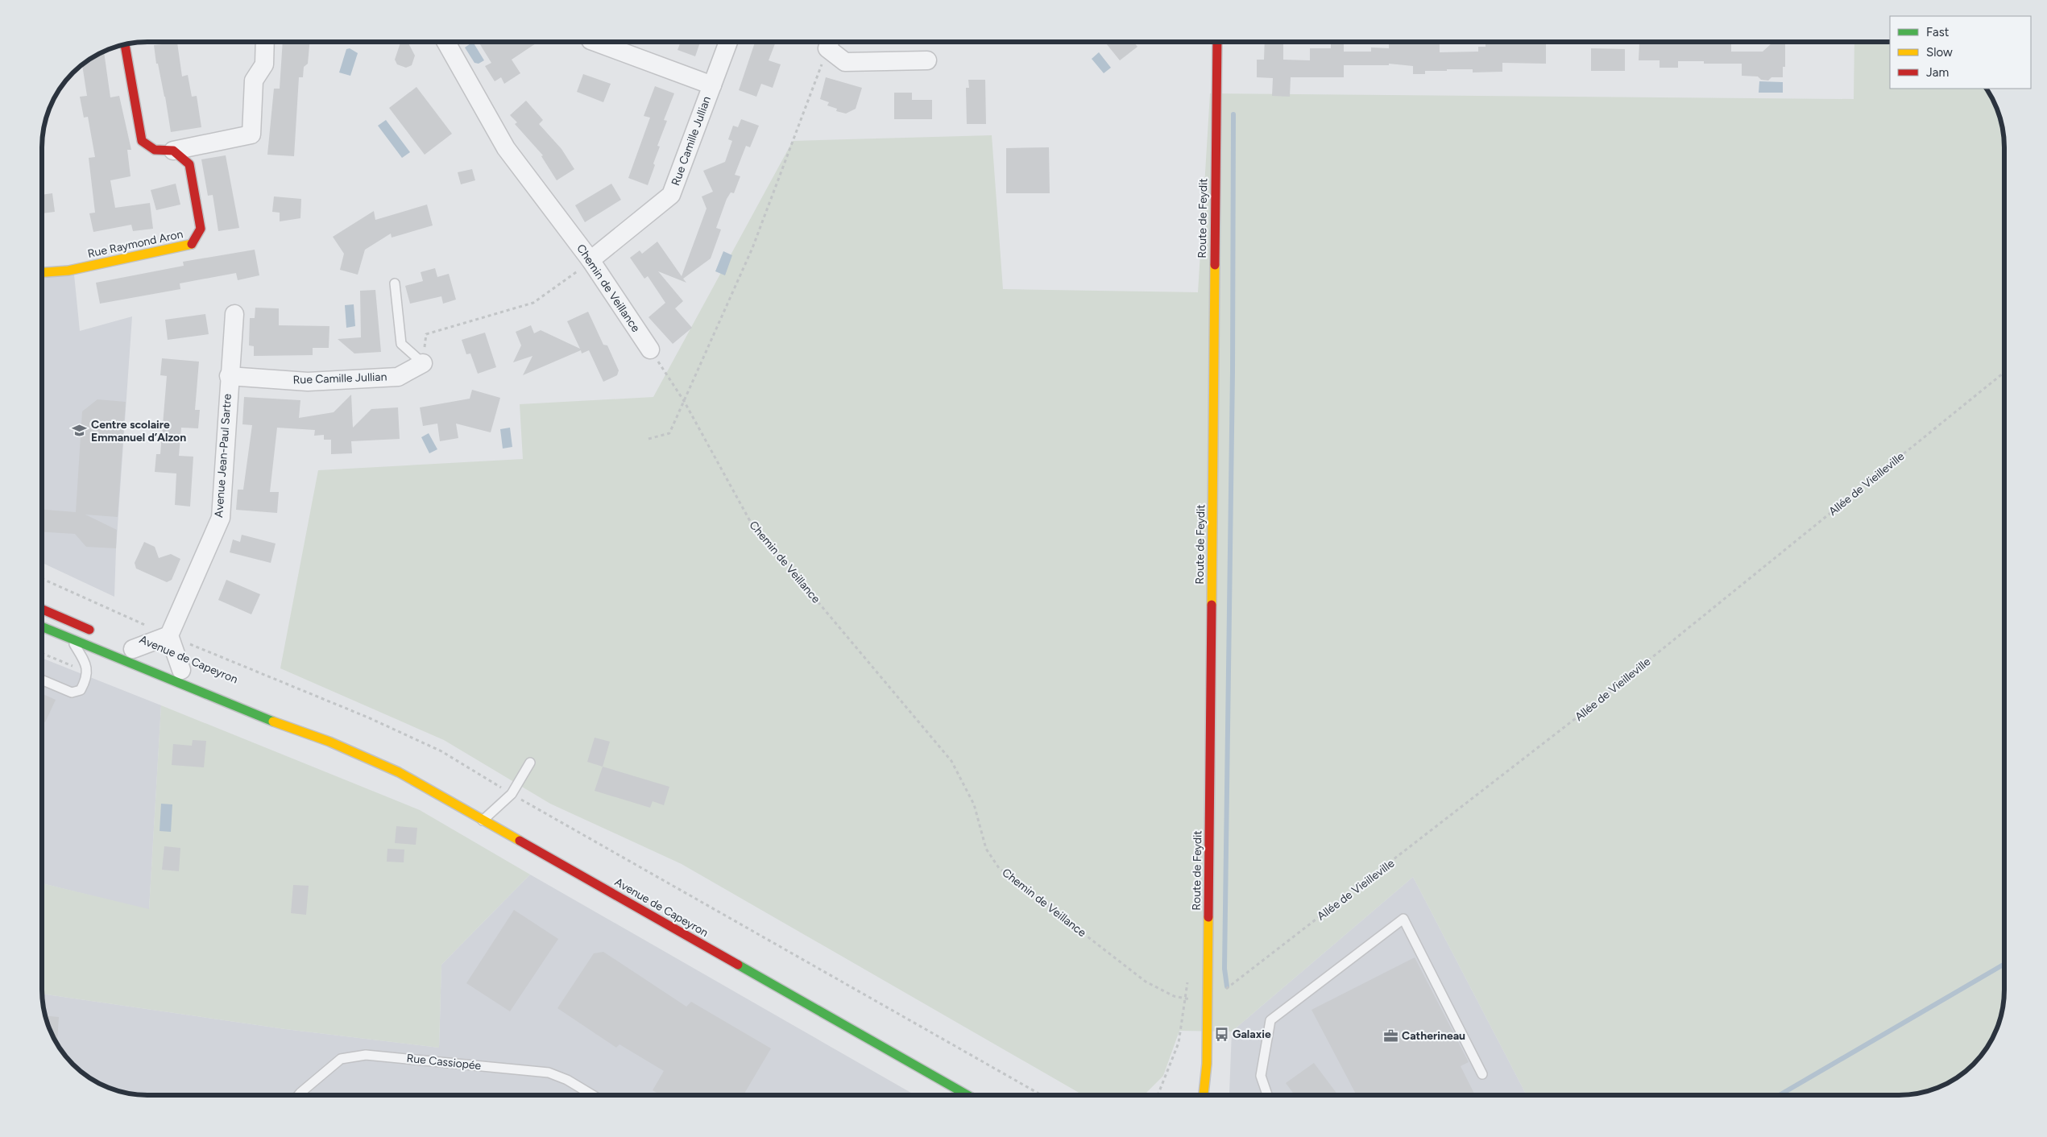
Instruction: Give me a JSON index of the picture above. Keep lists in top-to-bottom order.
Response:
{
  "streets": {
    "street": [
      "Rue Camille Jullian",
      "Route de Feydit",
      "Rue Raymond Aron",
      "Chemin de Veillance",
      "Avenue Jean-Paul Sartre",
      "Avenue de Capeyron"
    ],
    "lane": ["Rue Cassiopée"],
    "path": ["Allée de Vieilleville"]
  },
  "crossings": [
    ["Rue Camille Jullian", "Chemin de Veillance"],
    ["Rue Camille Jullian", "Avenue Jean-Paul Sartre"],
    ["Route de Feydit", "Chemin de Veillance"],
    ["Route de Feydit", "Allée de Vieilleville"],
    ["Chemin de Veillance", "Allée de Vieilleville"]
  ],
  "places": {
    "school or university": ["Centre scolaire Emmanuel d’Alzon"],
    "bus stop": ["Galaxie"],
    "office": ["Catherineau"]
  },
  "legend": ["Fast", "Slow", "Jam"]
}
